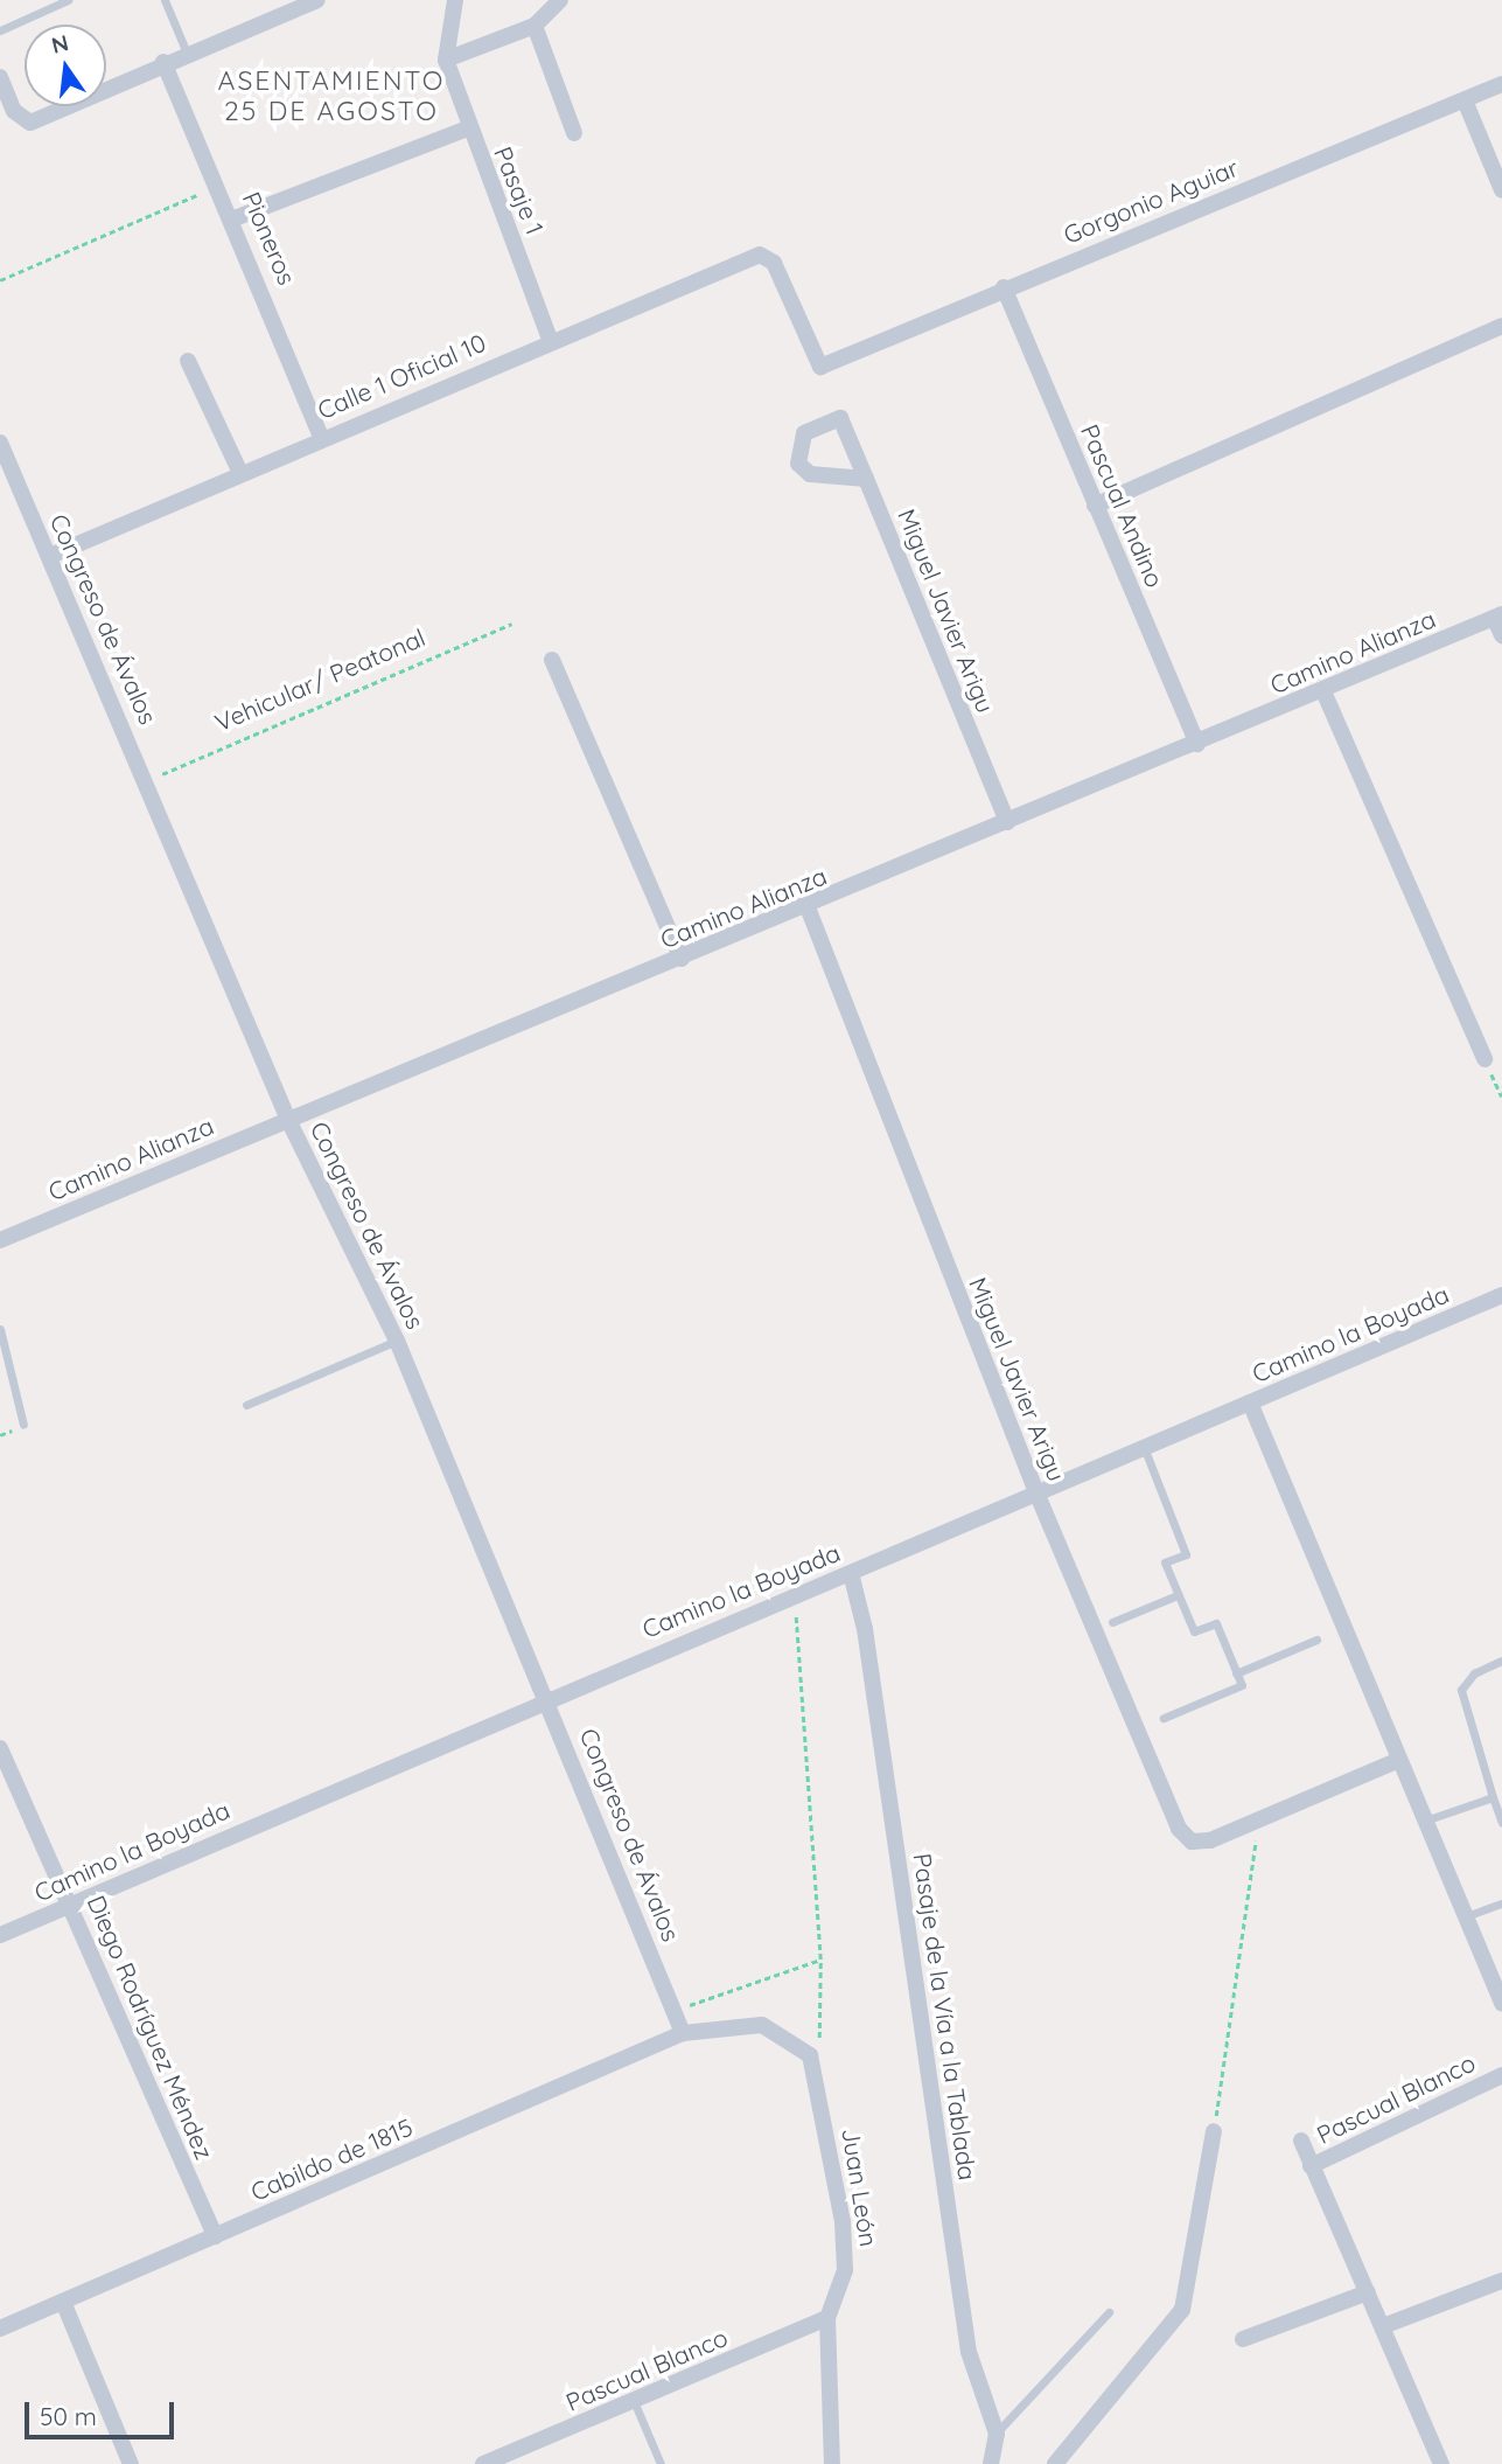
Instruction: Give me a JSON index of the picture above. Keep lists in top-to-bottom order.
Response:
{
  "streets": {
    "street": [
      "Pasaje 1",
      "Gorgonio Aguiar",
      "Pioneros",
      "Calle 1 Oficial 10",
      "Pascual Andino",
      "Miguel Javier Arigu",
      "Congreso de Ávalos",
      "Camino Alianza",
      "Camino la Boyada",
      "Pasaje de la Vía a la Tablada",
      "Diego Rodríguez Méndez",
      "Pascual Blanco",
      "Cabildo de 1815",
      "Juan León"
    ],
    "path": ["Vehicular/ Peatonal"]
  },
  "crossings": [
    ["Pasaje 1", "Calle 1 Oficial 10"],
    ["Gorgonio Aguiar", "Calle 1 Oficial 10"],
    ["Gorgonio Aguiar", "Pascual Andino"],
    ["Pioneros", "Calle 1 Oficial 10"],
    ["Calle 1 Oficial 10", "Congreso de Ávalos"],
    ["Pascual Andino", "Camino Alianza"],
    ["Miguel Javier Arigu", "Camino Alianza"],
    ["Miguel Javier Arigu", "Camino la Boyada"],
    ["Congreso de Ávalos", "Camino Alianza"],
    ["Congreso de Ávalos", "Vehicular/ Peatonal"],
    ["Congreso de Ávalos", "Camino la Boyada"],
    ["Congreso de Ávalos", "Cabildo de 1815"],
    ["Camino la Boyada", "Pasaje de la Vía a la Tablada"],
    ["Camino la Boyada", "Diego Rodríguez Méndez"],
    ["Diego Rodríguez Méndez", "Cabildo de 1815"],
    ["Pascual Blanco", "Juan León"]
  ],
  "districts": ["ASENTAMIENTO 25 DE AGOSTO"],
  "scale_bar": "50 m",
  "north": "top"
}
